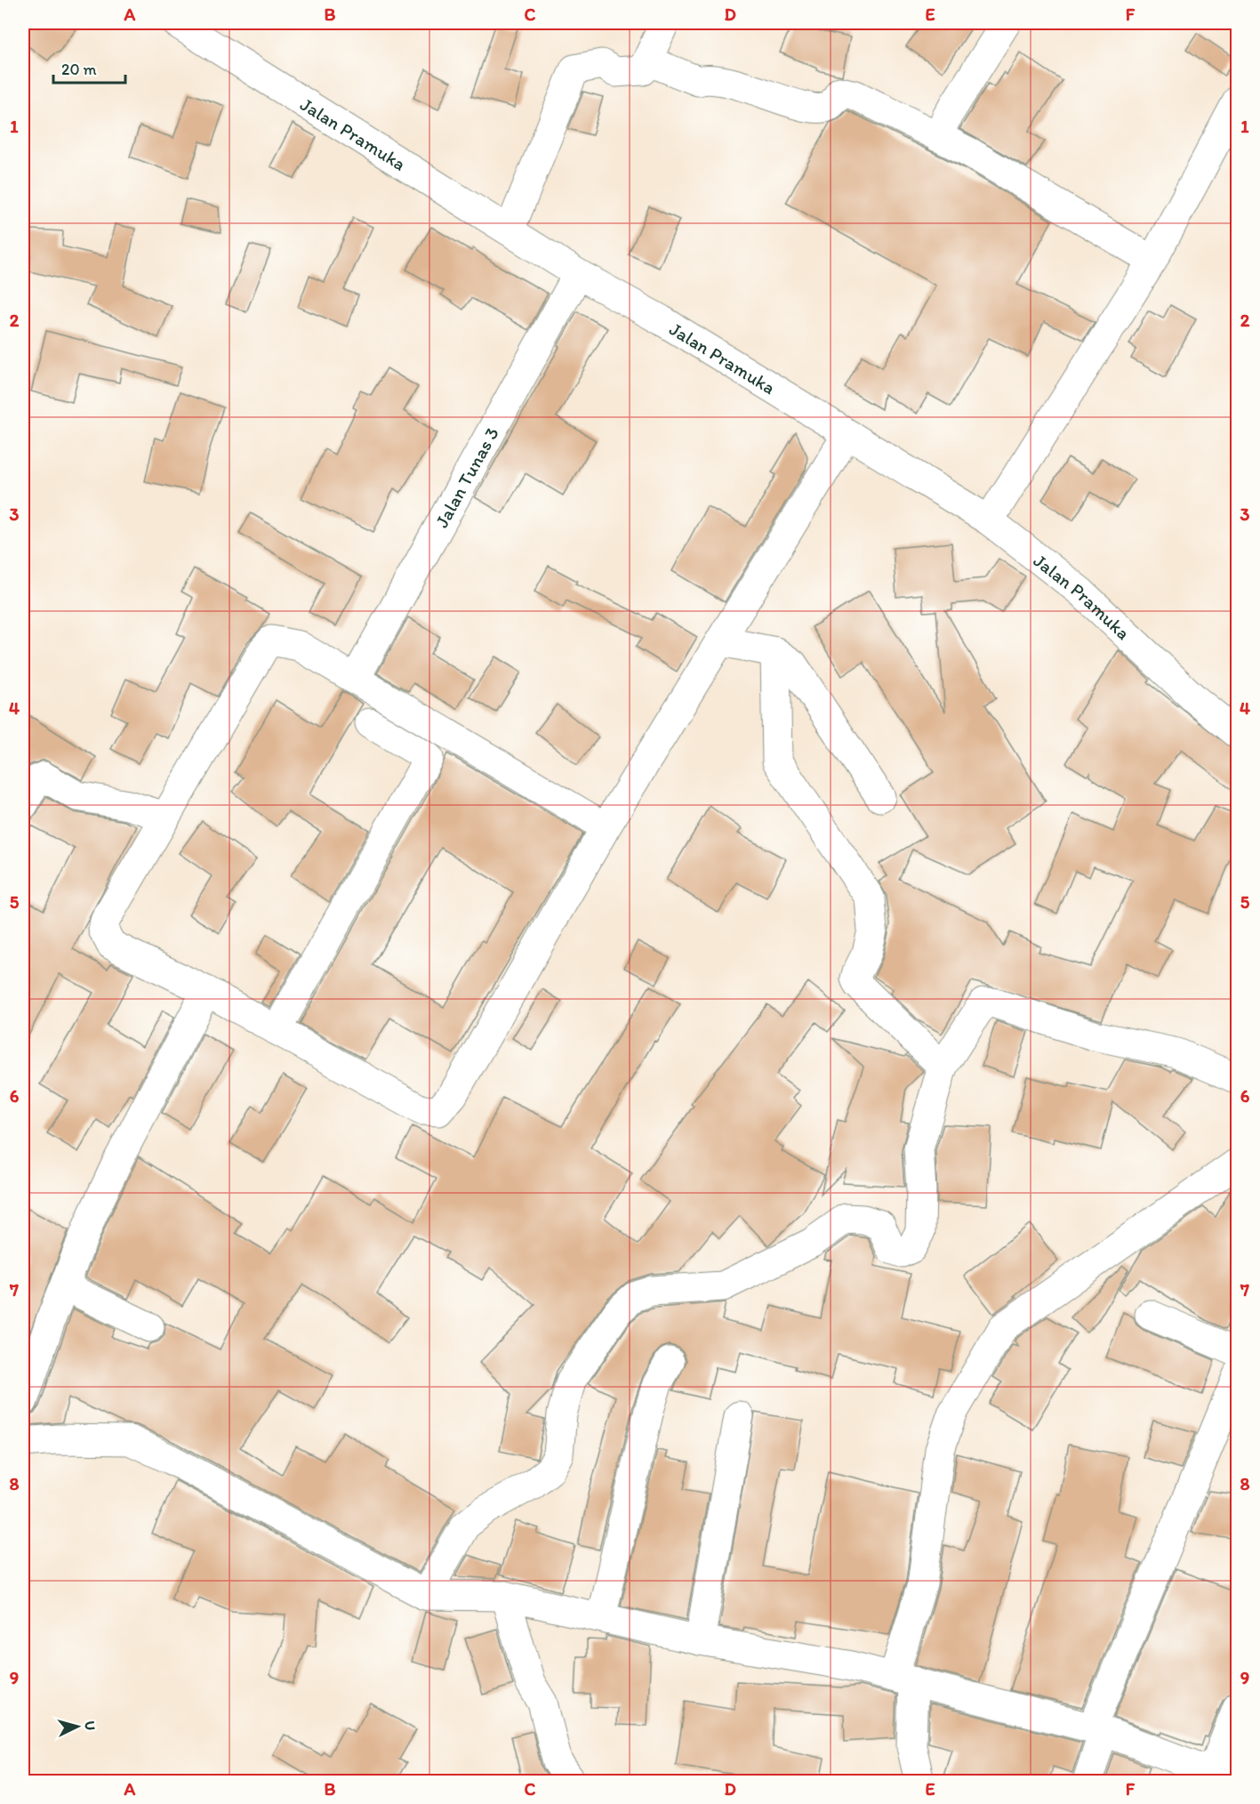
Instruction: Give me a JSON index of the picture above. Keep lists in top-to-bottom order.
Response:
{
  "streets": {
    "street": ["Jalan Pramuka", "Jalan Tunas 3"]
  },
  "crossings": [
    ["Jalan Pramuka", "Jalan Tunas 3"]
  ],
  "scale_bar": "20 m",
  "north": "right",
  "grid": {
    "columns": [
      "A",
      "B",
      "C",
      "D",
      "E",
      "F"
    ],
    "rows": [
      "1",
      "2",
      "3",
      "4",
      "5",
      "6",
      "7",
      "8",
      "9"
    ]
  }
}
